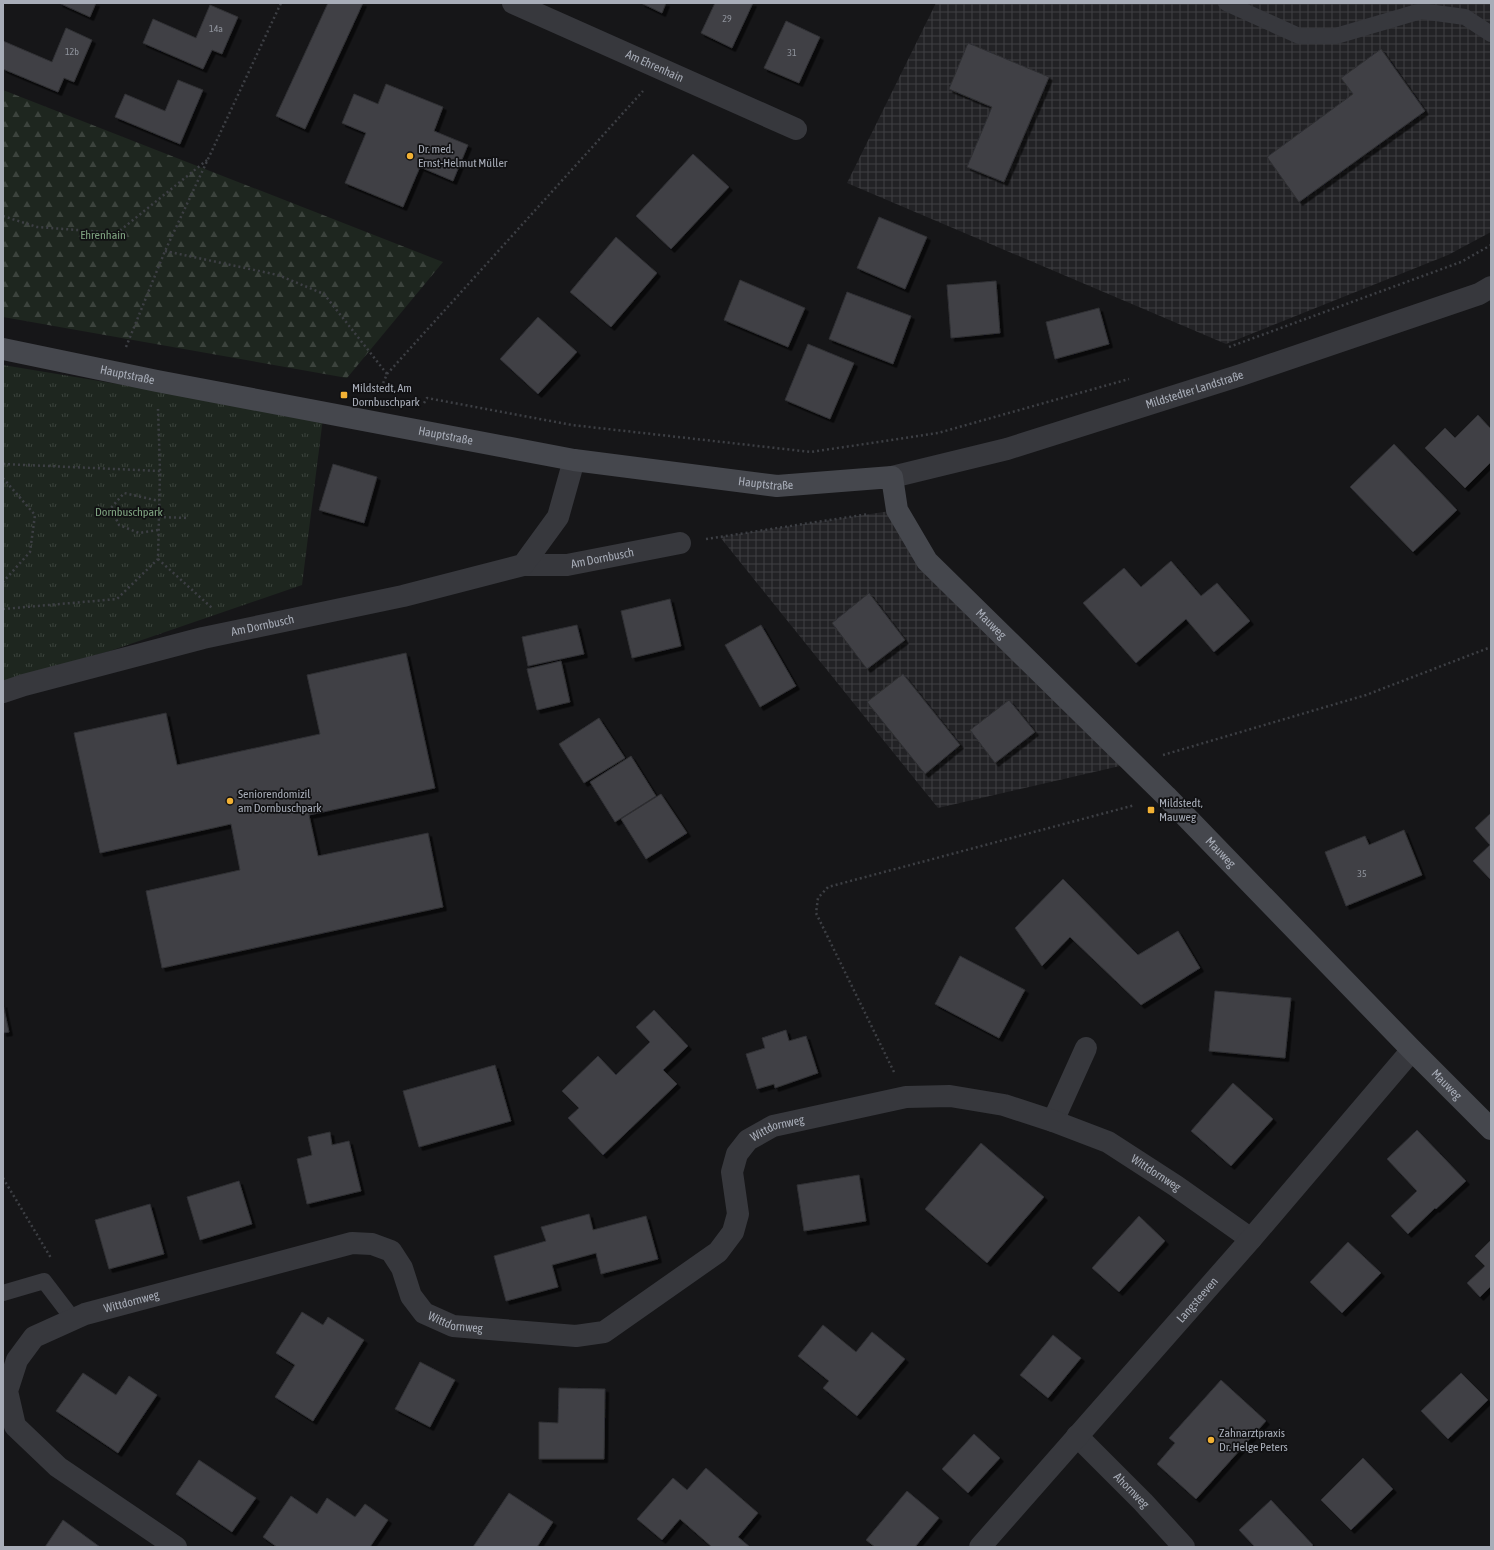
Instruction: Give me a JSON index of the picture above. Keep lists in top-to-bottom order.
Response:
{
  "streets": {
    "street": [
      "Am Ehrenhain",
      "Hauptstraße",
      "Mildstedter Landstraße",
      "Am Dornbusch",
      "Mauweg",
      "Wittdornweg",
      "Langsteeven",
      "Ahornweg"
    ]
  },
  "crossings": [
    ["Hauptstraße", "Mildstedter Landstraße"],
    ["Hauptstraße", "Mauweg"],
    ["Mildstedter Landstraße", "Mauweg"],
    ["Mauweg", "Langsteeven"],
    ["Wittdornweg", "Langsteeven"],
    ["Langsteeven", "Ahornweg"]
  ],
  "parks": ["Ehrenhain", "Dornbuschpark"],
  "places": {
    "other": ["Dr. med. Ernst-Helmut Müller", "Seniorendomizil am Dornbuschpark", "Zahnarztpraxis Dr. Helge Peters"],
    "transit": ["Mildstedt, Am Dornbuschpark", "Mildstedt, Mauweg"]
  },
  "house_numbers": [
    "29",
    "14a",
    "12b",
    "31",
    "35"
  ]
}
